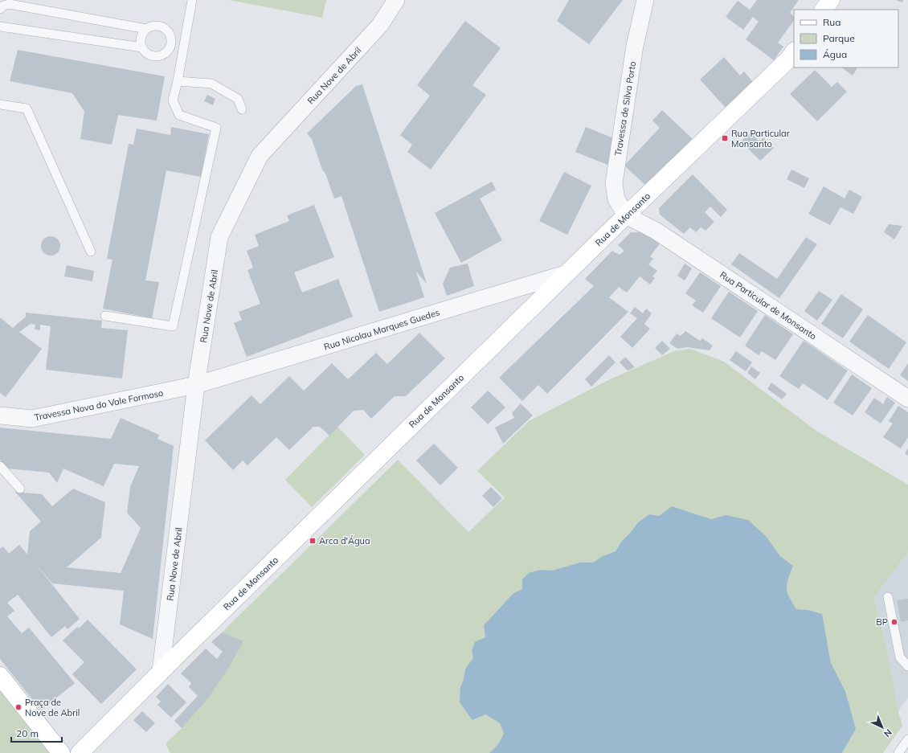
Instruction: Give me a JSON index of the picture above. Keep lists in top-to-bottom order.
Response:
{
  "streets": {
    "street": [
      "Rua Nove de Abril",
      "Travessa de Silva Porto",
      "Rua de Monsanto",
      "Rua Particular de Monsanto",
      "Rua Nicolau Marques Guedes",
      "Travessa Nova do Vale Formoso"
    ]
  },
  "crossings": [
    ["Rua Nove de Abril", "Rua de Monsanto"],
    ["Rua Nove de Abril", "Rua Nicolau Marques Guedes"],
    ["Rua Nove de Abril", "Travessa Nova do Vale Formoso"],
    ["Travessa de Silva Porto", "Rua de Monsanto"],
    ["Travessa de Silva Porto", "Rua Particular de Monsanto"],
    ["Rua de Monsanto", "Rua Particular de Monsanto"],
    ["Rua de Monsanto", "Rua Nicolau Marques Guedes"],
    ["Rua Nicolau Marques Guedes", "Travessa Nova do Vale Formoso"]
  ],
  "places": {
    "transit": ["Rua Particular Monsanto", "Arca d'Água"],
    "other": ["BP", "Praça de Nove de Abril"]
  },
  "legend": ["Rua", "Parque", "Água"],
  "scale_bar": "20 m",
  "north": "bottom right"
}
